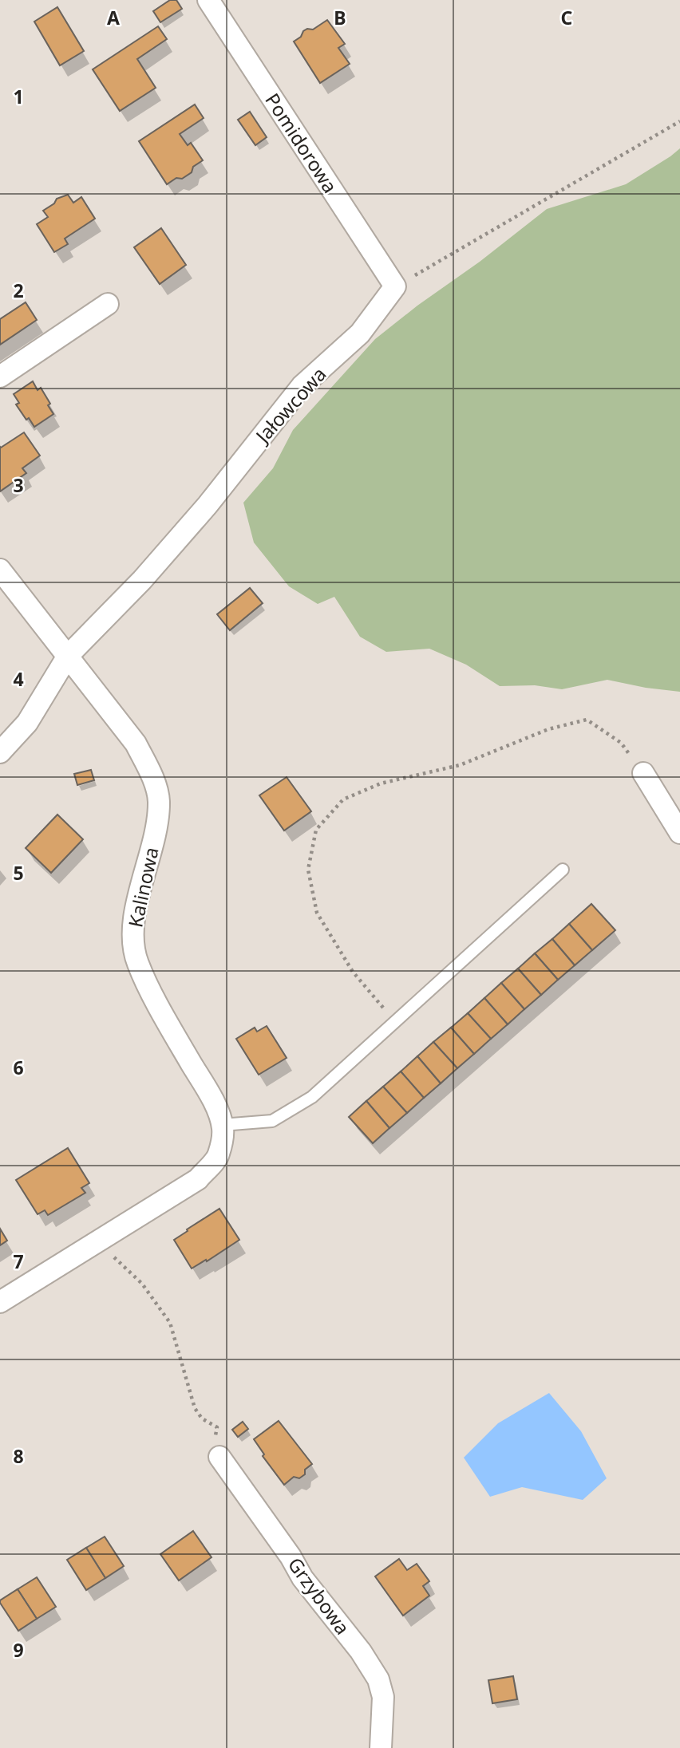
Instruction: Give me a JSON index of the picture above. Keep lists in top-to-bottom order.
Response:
{
  "streets": {
    "street": [
      "Pomidorowa",
      "Jałowcowa",
      "Kalinowa",
      "Grzybowa"
    ]
  },
  "crossings": [
    ["Pomidorowa", "Jałowcowa"],
    ["Jałowcowa", "Kalinowa"]
  ],
  "grid": {
    "columns": ["A", "B", "C"],
    "rows": [
      "1",
      "2",
      "3",
      "4",
      "5",
      "6",
      "7",
      "8",
      "9"
    ]
  }
}
